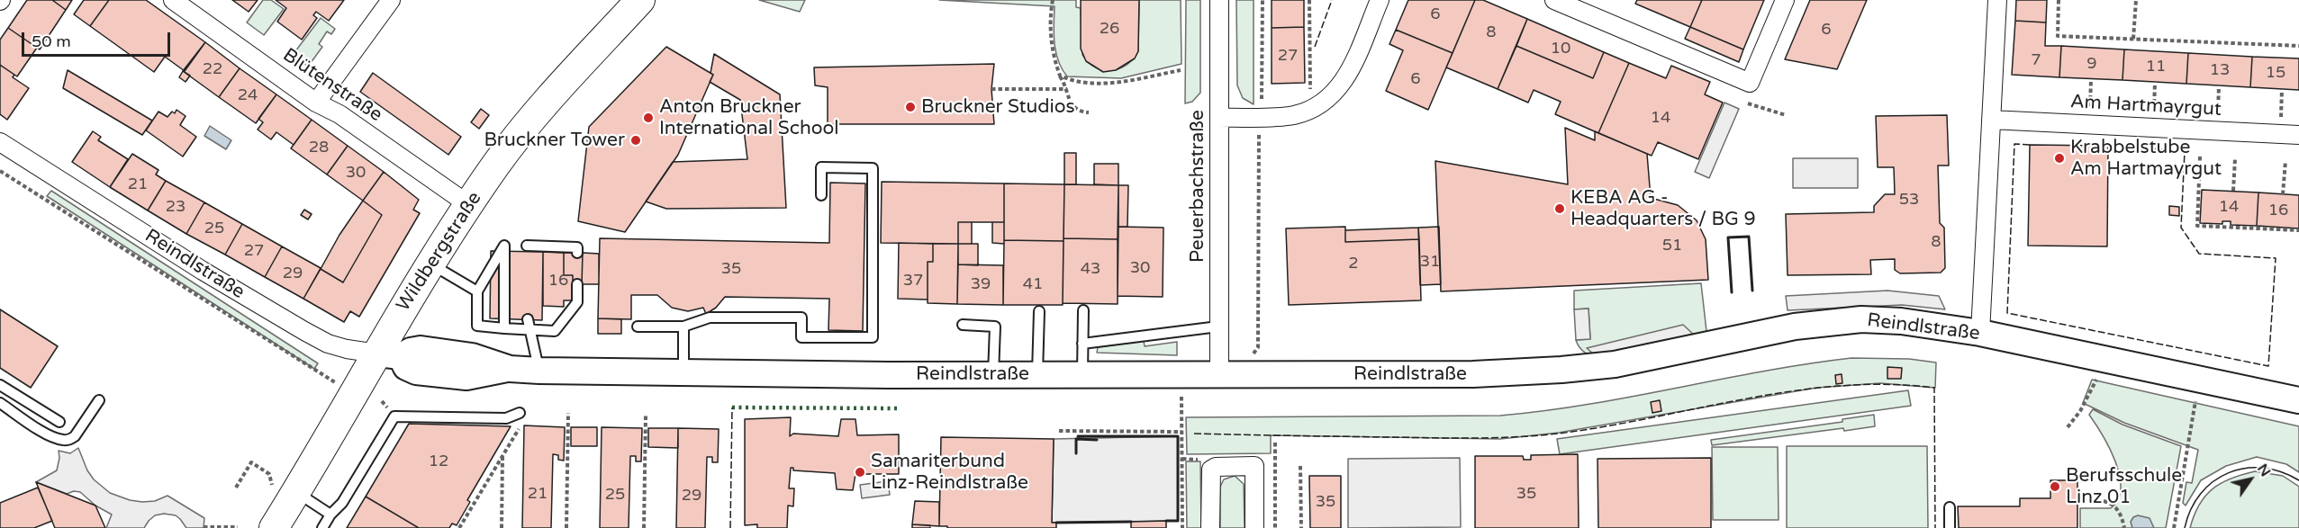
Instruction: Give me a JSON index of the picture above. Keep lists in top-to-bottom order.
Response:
{
  "streets": {
    "main road": ["Wildbergstraße"],
    "street": [
      "Blütenstraße",
      "Am Hartmayrgut",
      "Peuerbachstraße",
      "Reindlstraße"
    ]
  },
  "crossings": [
    ["Blütenstraße", "Wildbergstraße"],
    ["Peuerbachstraße", "Reindlstraße"],
    ["Wildbergstraße", "Reindlstraße"]
  ],
  "places": [
    "Bruckner Studios",
    "Anton Bruckner International School",
    "Bruckner Tower",
    "Krabbelstube Am Hartmayrgut",
    "KEBA AG - Headquarters / BG 9",
    "Samariterbund Linz-Reindlstraße",
    "Berufsschule Linz 01"
  ],
  "house_numbers": [
    "6",
    "26",
    "6",
    "8",
    "10",
    "27",
    "7",
    "9",
    "11",
    "22",
    "13",
    "15",
    "6",
    "24",
    "14",
    "28",
    "30",
    "21",
    "53",
    "23",
    "14",
    "16",
    "25",
    "8",
    "51",
    "27",
    "31",
    "2",
    "30",
    "35",
    "43",
    "29",
    "16",
    "37",
    "39",
    "41",
    "12",
    "21",
    "35",
    "25",
    "29",
    "35"
  ],
  "scale_bar": "50 m",
  "north": "top right"
}
